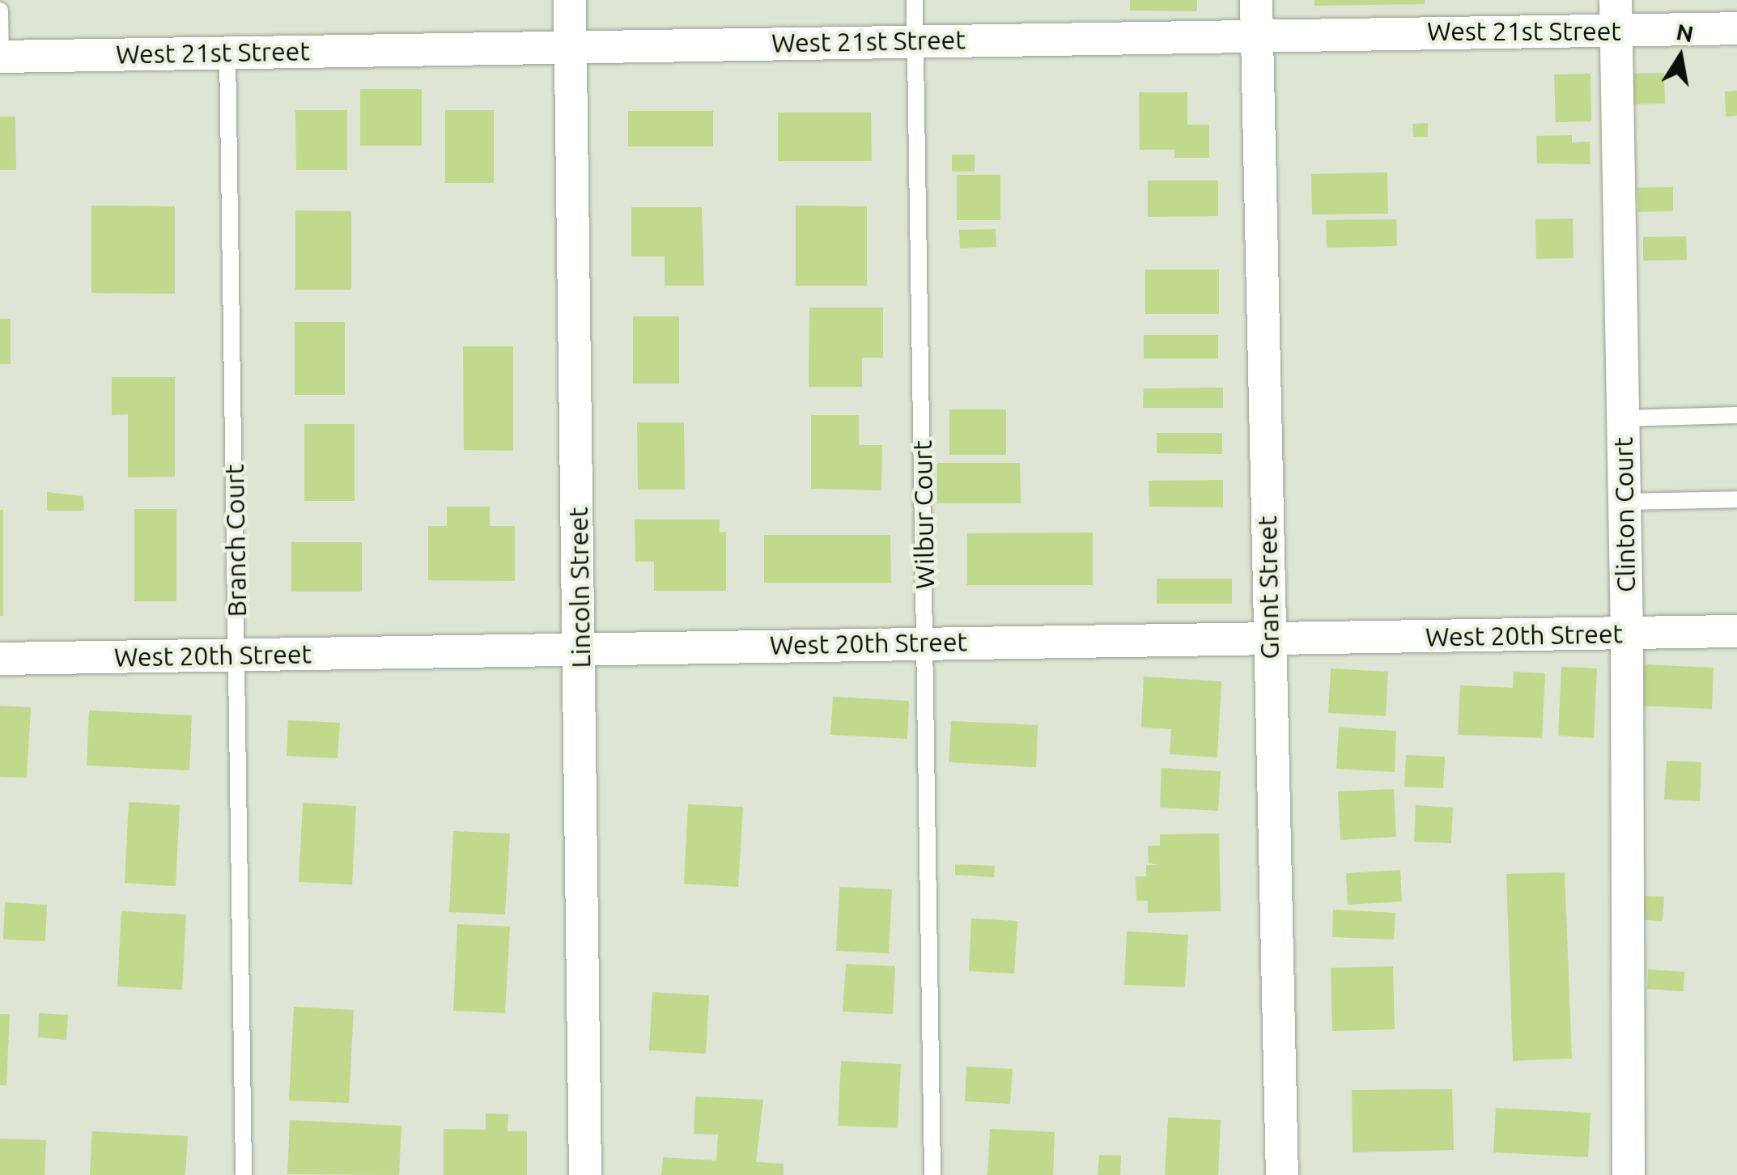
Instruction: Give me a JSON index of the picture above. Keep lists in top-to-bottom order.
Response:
{
  "streets": {
    "street": [
      "West 21st Street",
      "Clinton Court",
      "Lincoln Street",
      "Grant Street",
      "West 20th Street"
    ],
    "lane": ["Wilbur Court", "Branch Court"]
  },
  "crossings": [
    ["West 21st Street", "Wilbur Court"],
    ["West 21st Street", "Clinton Court"],
    ["West 21st Street", "Branch Court"],
    ["West 21st Street", "Lincoln Street"],
    ["West 21st Street", "Grant Street"],
    ["Wilbur Court", "West 20th Street"],
    ["Clinton Court", "West 20th Street"],
    ["Branch Court", "West 20th Street"],
    ["Lincoln Street", "West 20th Street"],
    ["Grant Street", "West 20th Street"]
  ],
  "north": "top"
}
